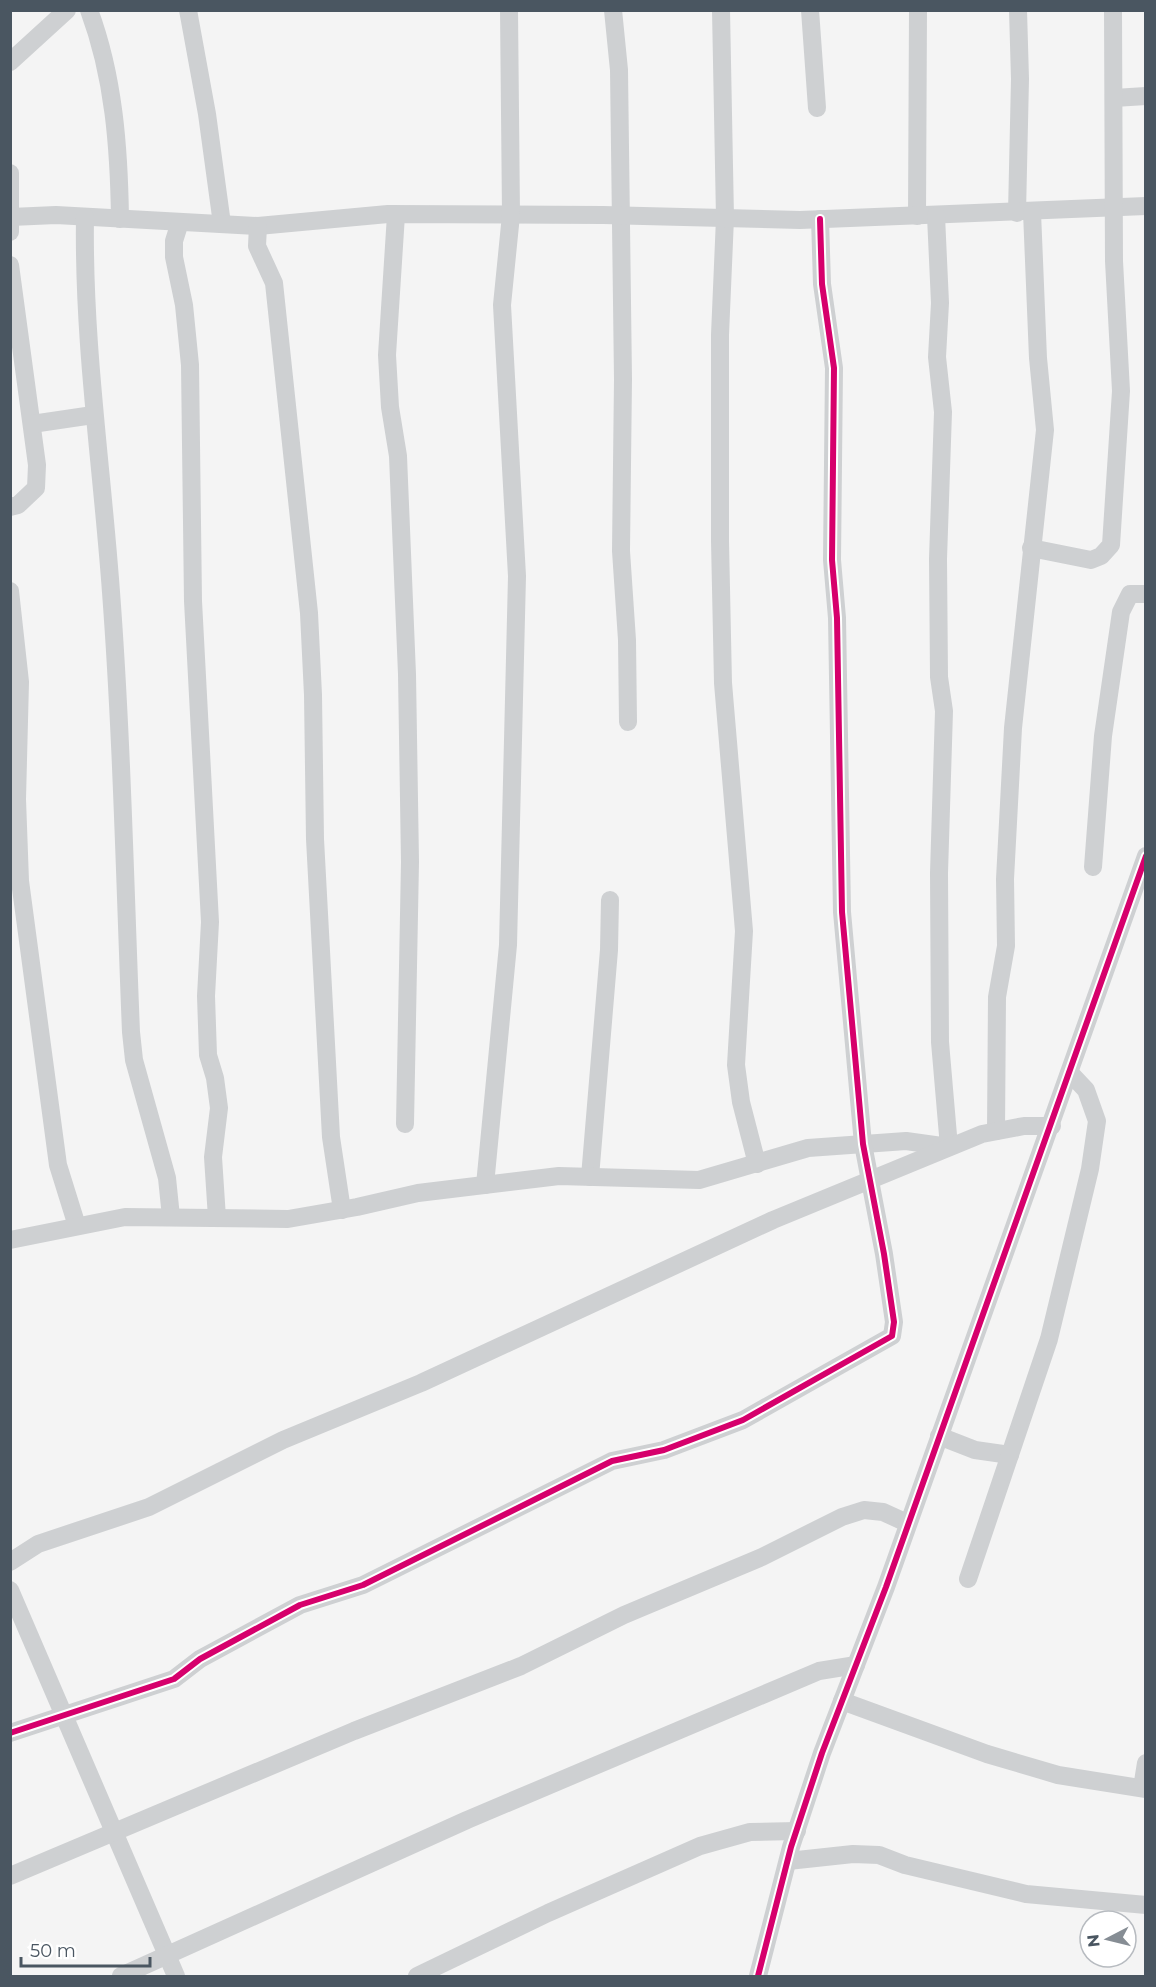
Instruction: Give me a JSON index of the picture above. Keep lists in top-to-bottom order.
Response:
{
  "scale_bar": "50 m",
  "north": "left"
}
